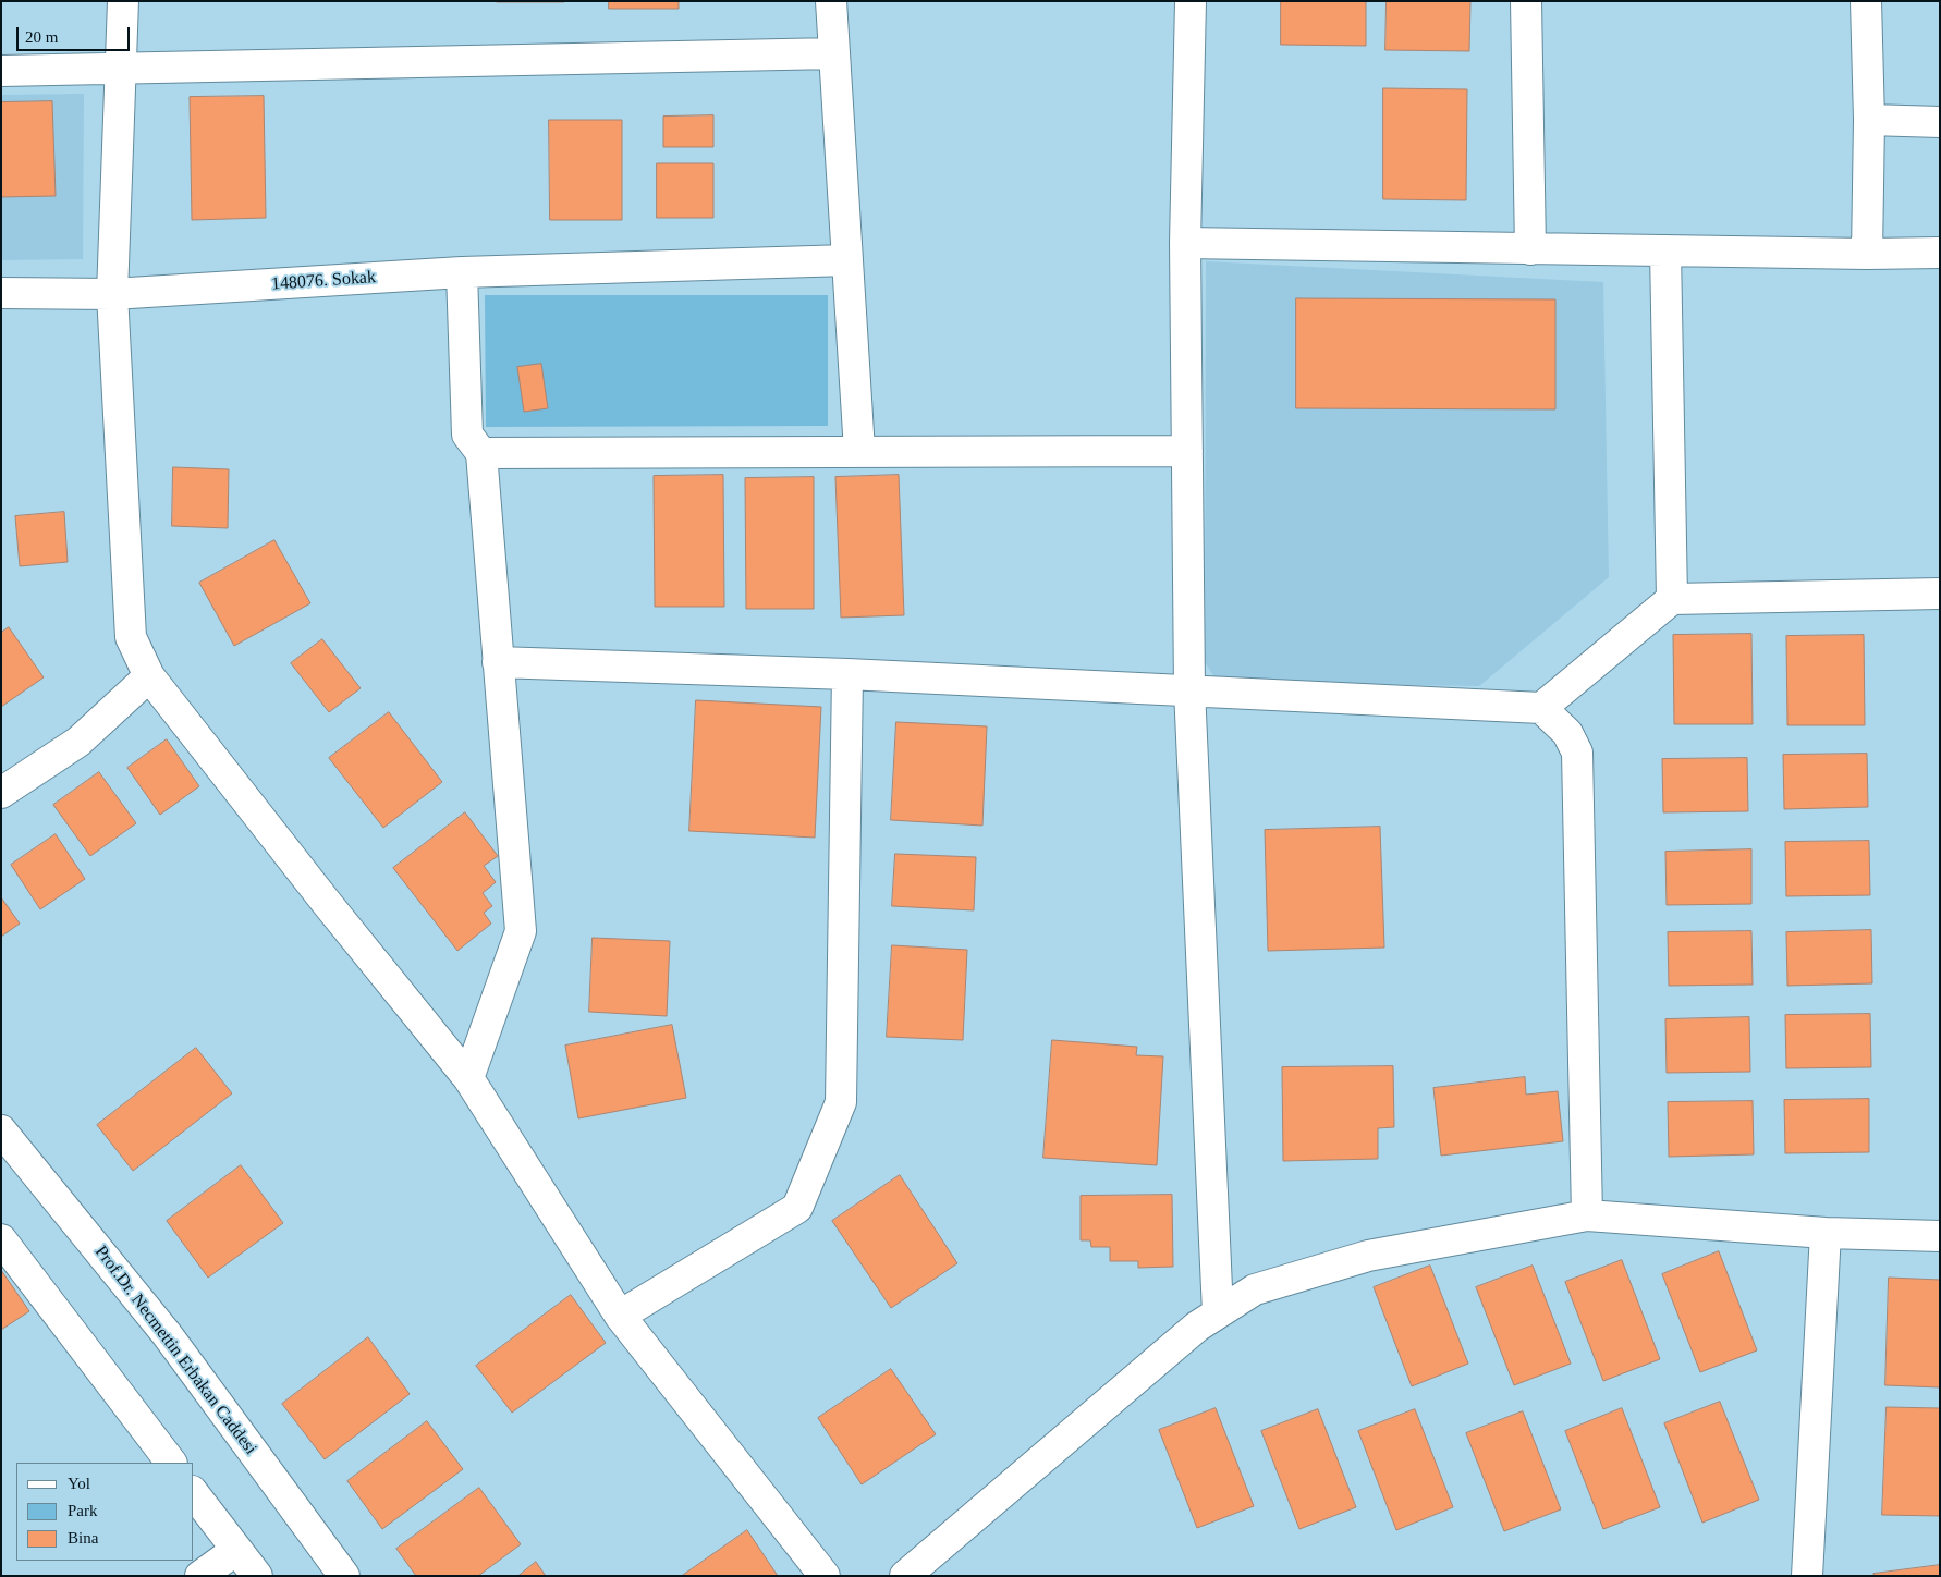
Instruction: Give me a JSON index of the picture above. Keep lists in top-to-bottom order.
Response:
{
  "streets": {
    "street": ["148076. Sokak", "Prof.Dr. Necmettin Erbakan Caddesi"]
  },
  "legend": ["Yol", "Park", "Bina"],
  "scale_bar": "20 m"
}
